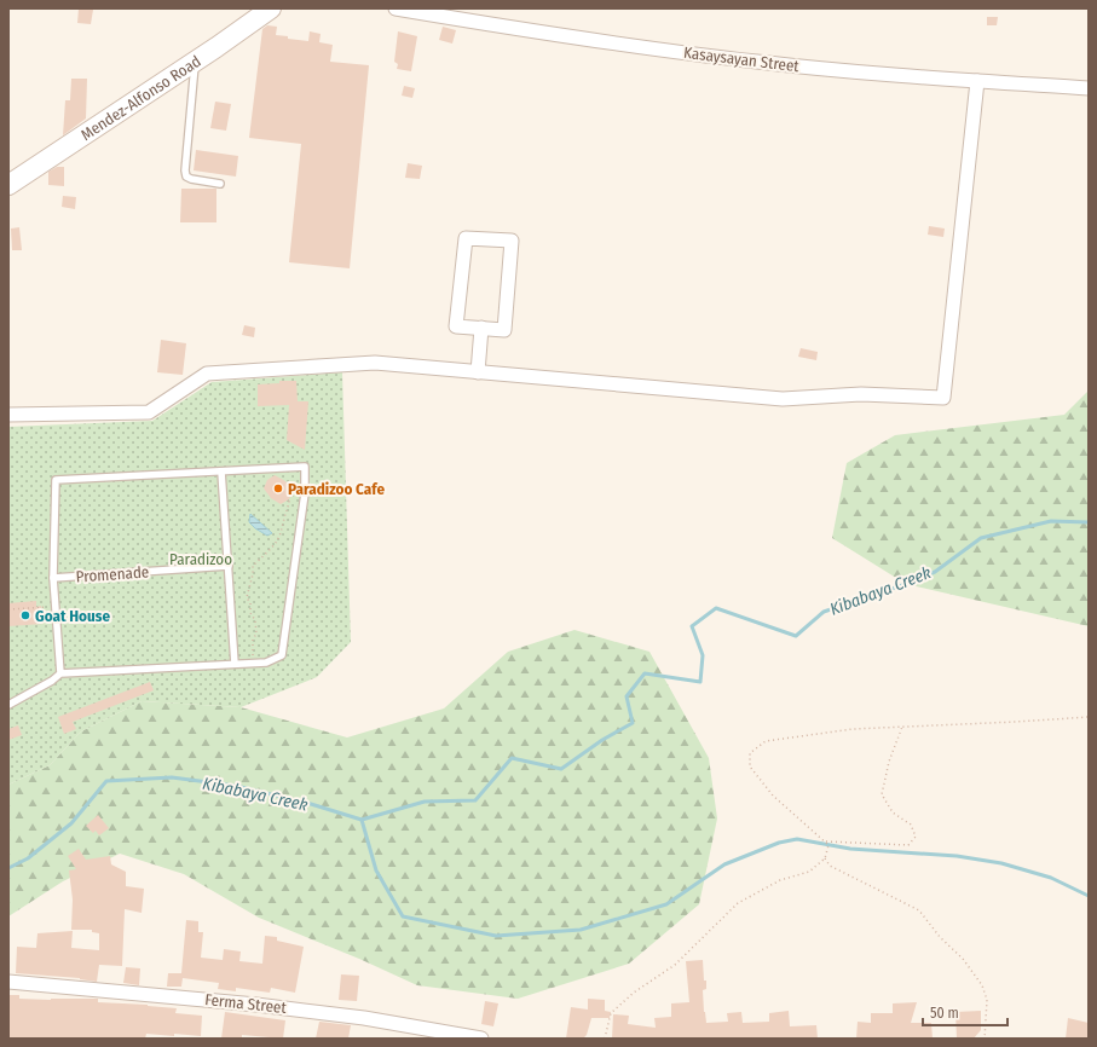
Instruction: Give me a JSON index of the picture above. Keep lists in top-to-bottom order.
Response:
{
  "streets": {
    "main road": ["Mendez-Alfonso Road"],
    "street": ["Kasaysayan Street", "Ferma Street"],
    "lane": ["Promenade"]
  },
  "water": ["Kibabaya Creek"],
  "parks": ["Paradizoo"],
  "places": ["Paradizoo Cafe", "Goat House"],
  "scale_bar": "50 m"
}
